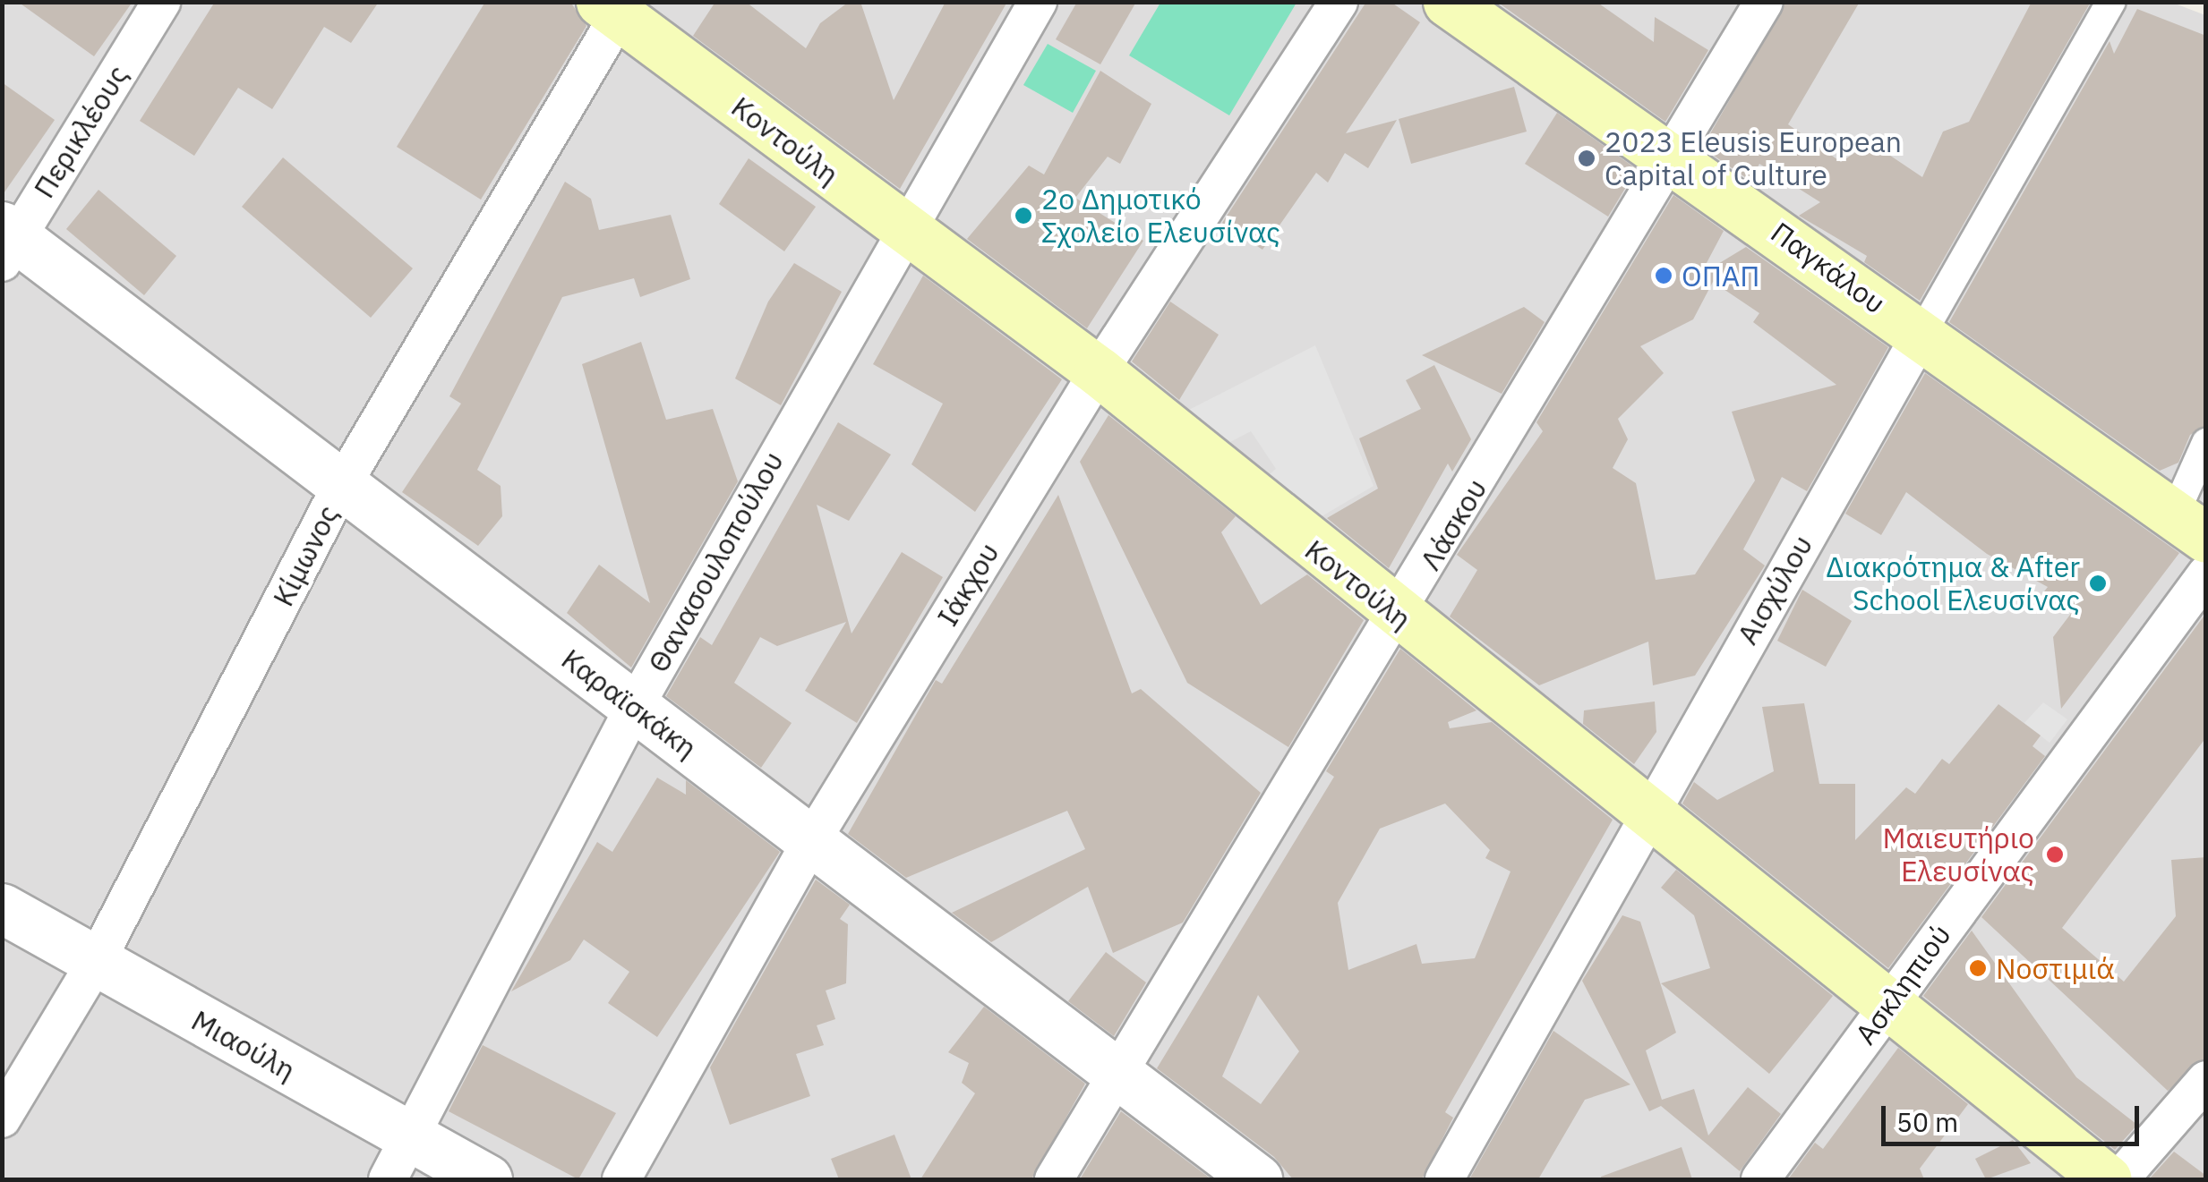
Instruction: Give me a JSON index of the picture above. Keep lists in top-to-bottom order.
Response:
{
  "streets": {
    "main road": ["Κοντούλη", "Παγκάλου"],
    "street": [
      "Περικλέους",
      "Λάσκου",
      "Κίμωνος",
      "Θανασουλοπούλου",
      "Ιάκχου",
      "Αισχύλου",
      "Καραϊσκάκη",
      "Ασκληπιού",
      "Μιαούλη"
    ]
  },
  "crossings": [
    ["Περικλέους", "Καραϊσκάκη"],
    ["Κοντούλη", "Λάσκου"],
    ["Κοντούλη", "Κίμωνος"],
    ["Κοντούλη", "Θανασουλοπούλου"],
    ["Κοντούλη", "Ιάκχου"],
    ["Κοντούλη", "Αισχύλου"],
    ["Κοντούλη", "Ασκληπιού"],
    ["Παγκάλου", "Λάσκου"],
    ["Παγκάλου", "Αισχύλου"],
    ["Λάσκου", "Καραϊσκάκη"],
    ["Κίμωνος", "Καραϊσκάκη"],
    ["Κίμωνος", "Μιαούλη"],
    ["Θανασουλοπούλου", "Καραϊσκάκη"],
    ["Θανασουλοπούλου", "Μιαούλη"],
    ["Ιάκχου", "Καραϊσκάκη"]
  ],
  "places": [
    "2023 Eleusis European Capital of Culture",
    "2ο Δημοτικό Σχολείο Ελευσίνας",
    "ΟΠΑΠ",
    "Διακρότημα & After School Ελευσίνας",
    "Μαιευτήριο Ελευσίνας",
    "Νοστιμιά"
  ],
  "scale_bar": "50 m"
}
